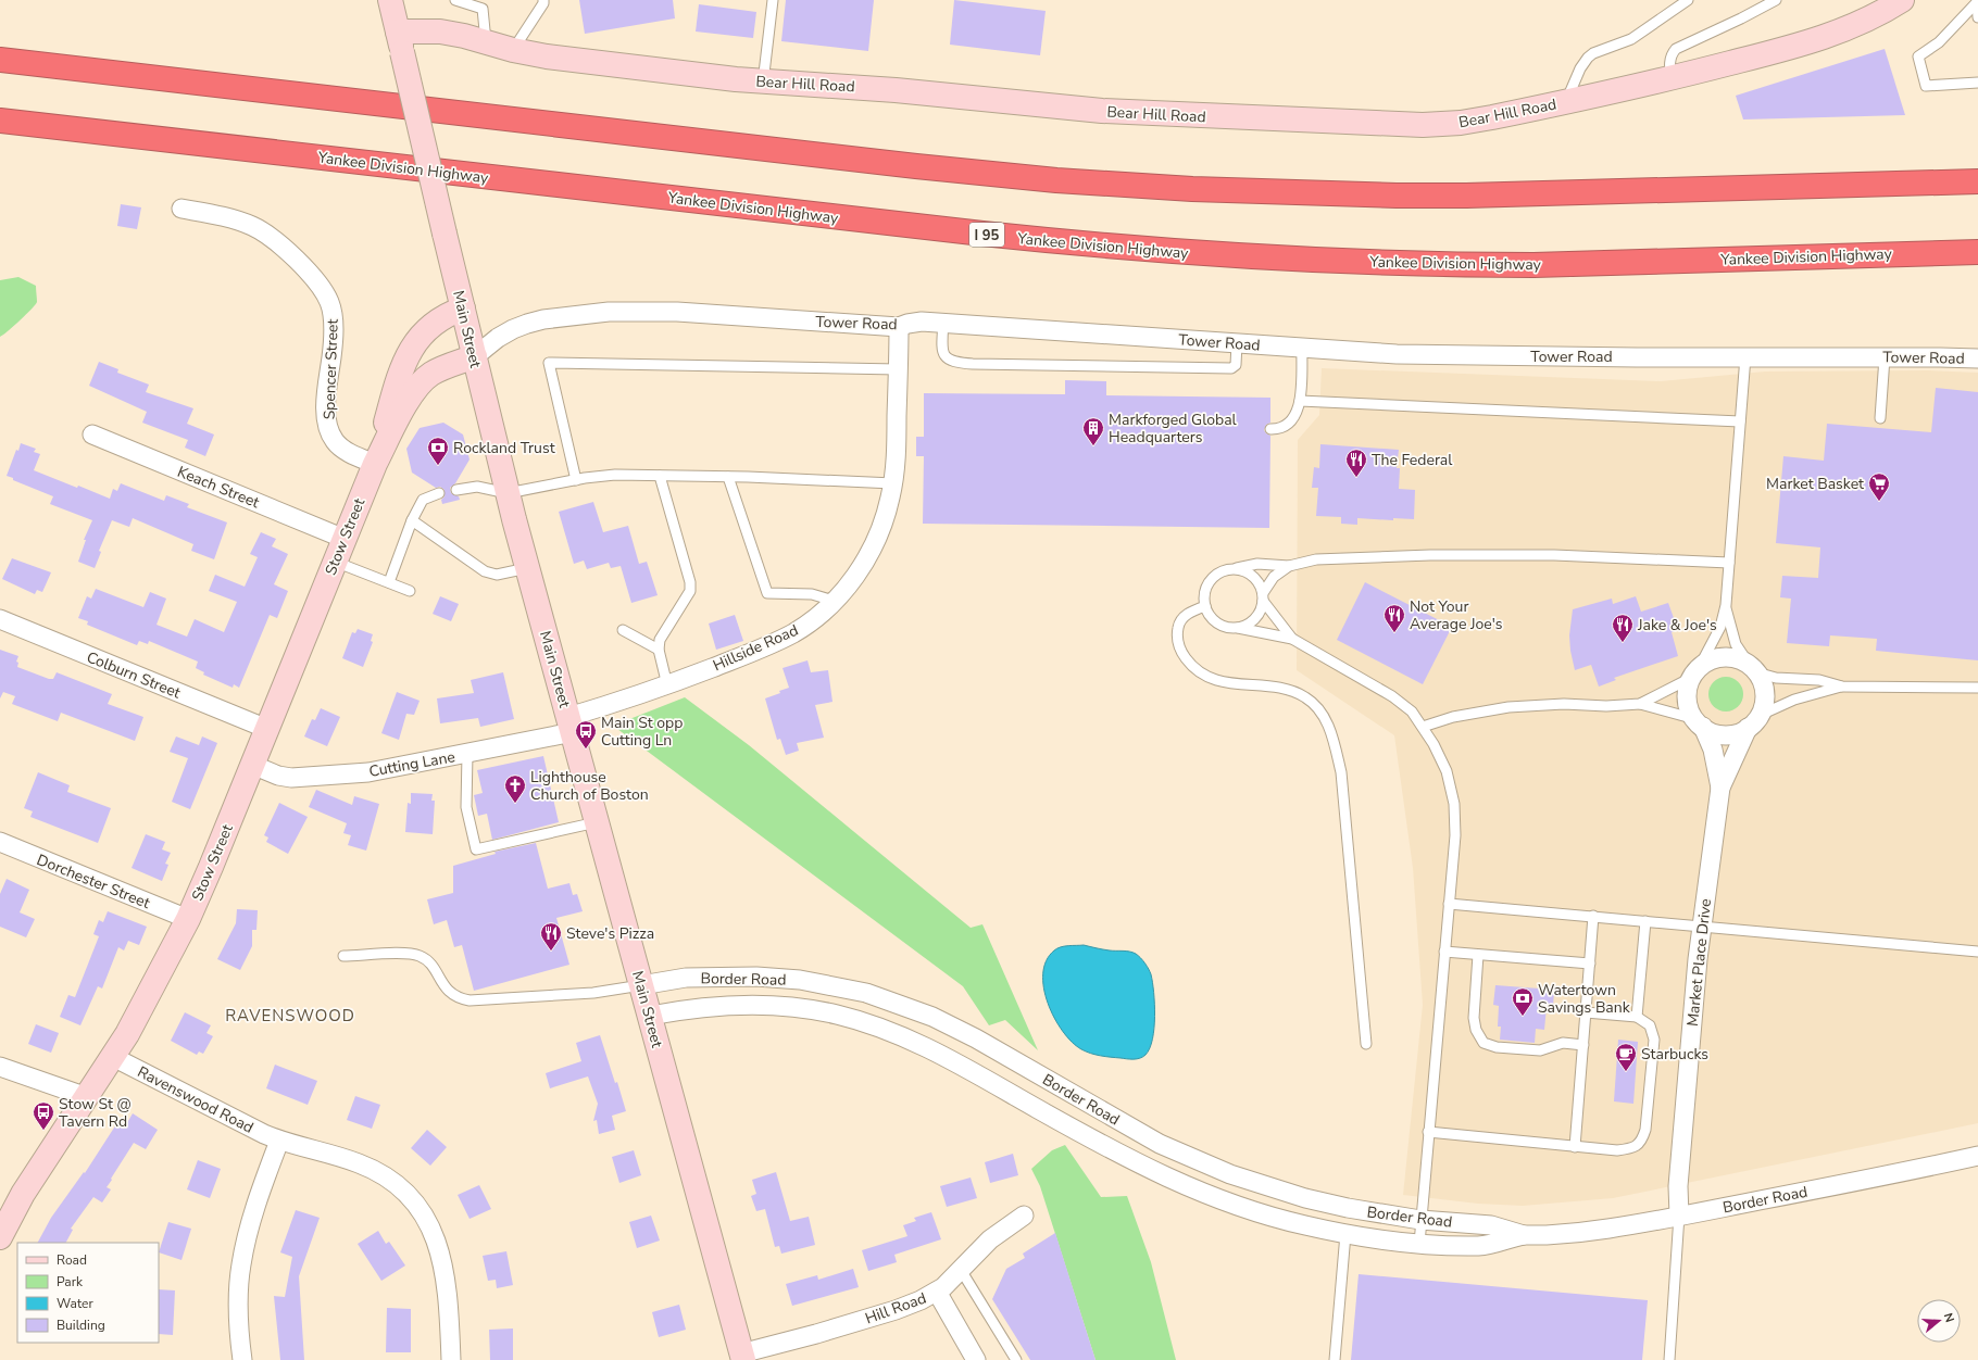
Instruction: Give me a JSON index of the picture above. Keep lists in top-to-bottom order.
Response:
{
  "streets": {
    "highway": ["Yankee Division Highway", "I 95"],
    "street": [
      "Bear Hill Road",
      "Tower Road",
      "Main Street",
      "Spencer Street",
      "Keach Street",
      "Stow Street",
      "Hillside Road",
      "Colburn Street",
      "Cutting Lane",
      "Dorchester Street",
      "Market Place Drive",
      "Border Road",
      "Ravenswood Road",
      "Hill Road"
    ]
  },
  "crossings": [
    ["Bear Hill Road", "Main Street"],
    ["Tower Road", "Main Street"],
    ["Tower Road", "Stow Street"],
    ["Tower Road", "Hillside Road"],
    ["Main Street", "Stow Street"],
    ["Main Street", "Hillside Road"],
    ["Main Street", "Cutting Lane"],
    ["Main Street", "Border Road"],
    ["Main Street", "Hill Road"],
    ["Spencer Street", "Stow Street"],
    ["Keach Street", "Stow Street"],
    ["Stow Street", "Colburn Street"],
    ["Stow Street", "Cutting Lane"],
    ["Stow Street", "Dorchester Street"],
    ["Stow Street", "Ravenswood Road"],
    ["Hillside Road", "Cutting Lane"],
    ["Market Place Drive", "Border Road"]
  ],
  "districts": ["RAVENSWOOD"],
  "places": {
    "building": ["Markforged Global Headquarters"],
    "bank": ["Rockland Trust", "Watertown Savings Bank"],
    "restaurant": [
      "The Federal",
      "Not Your Average Joe's",
      "Jake & Joe's",
      "Steve's Pizza"
    ],
    "supermarket": ["Market Basket"],
    "bus stop": ["Main St opp Cutting Ln", "Stow St @ Tavern Rd"],
    "church": ["Lighthouse Church of Boston"],
    "cafe": ["Starbucks"]
  },
  "legend": [
    "Road",
    "Park",
    "Water",
    "Building"
  ],
  "north": "right"
}
